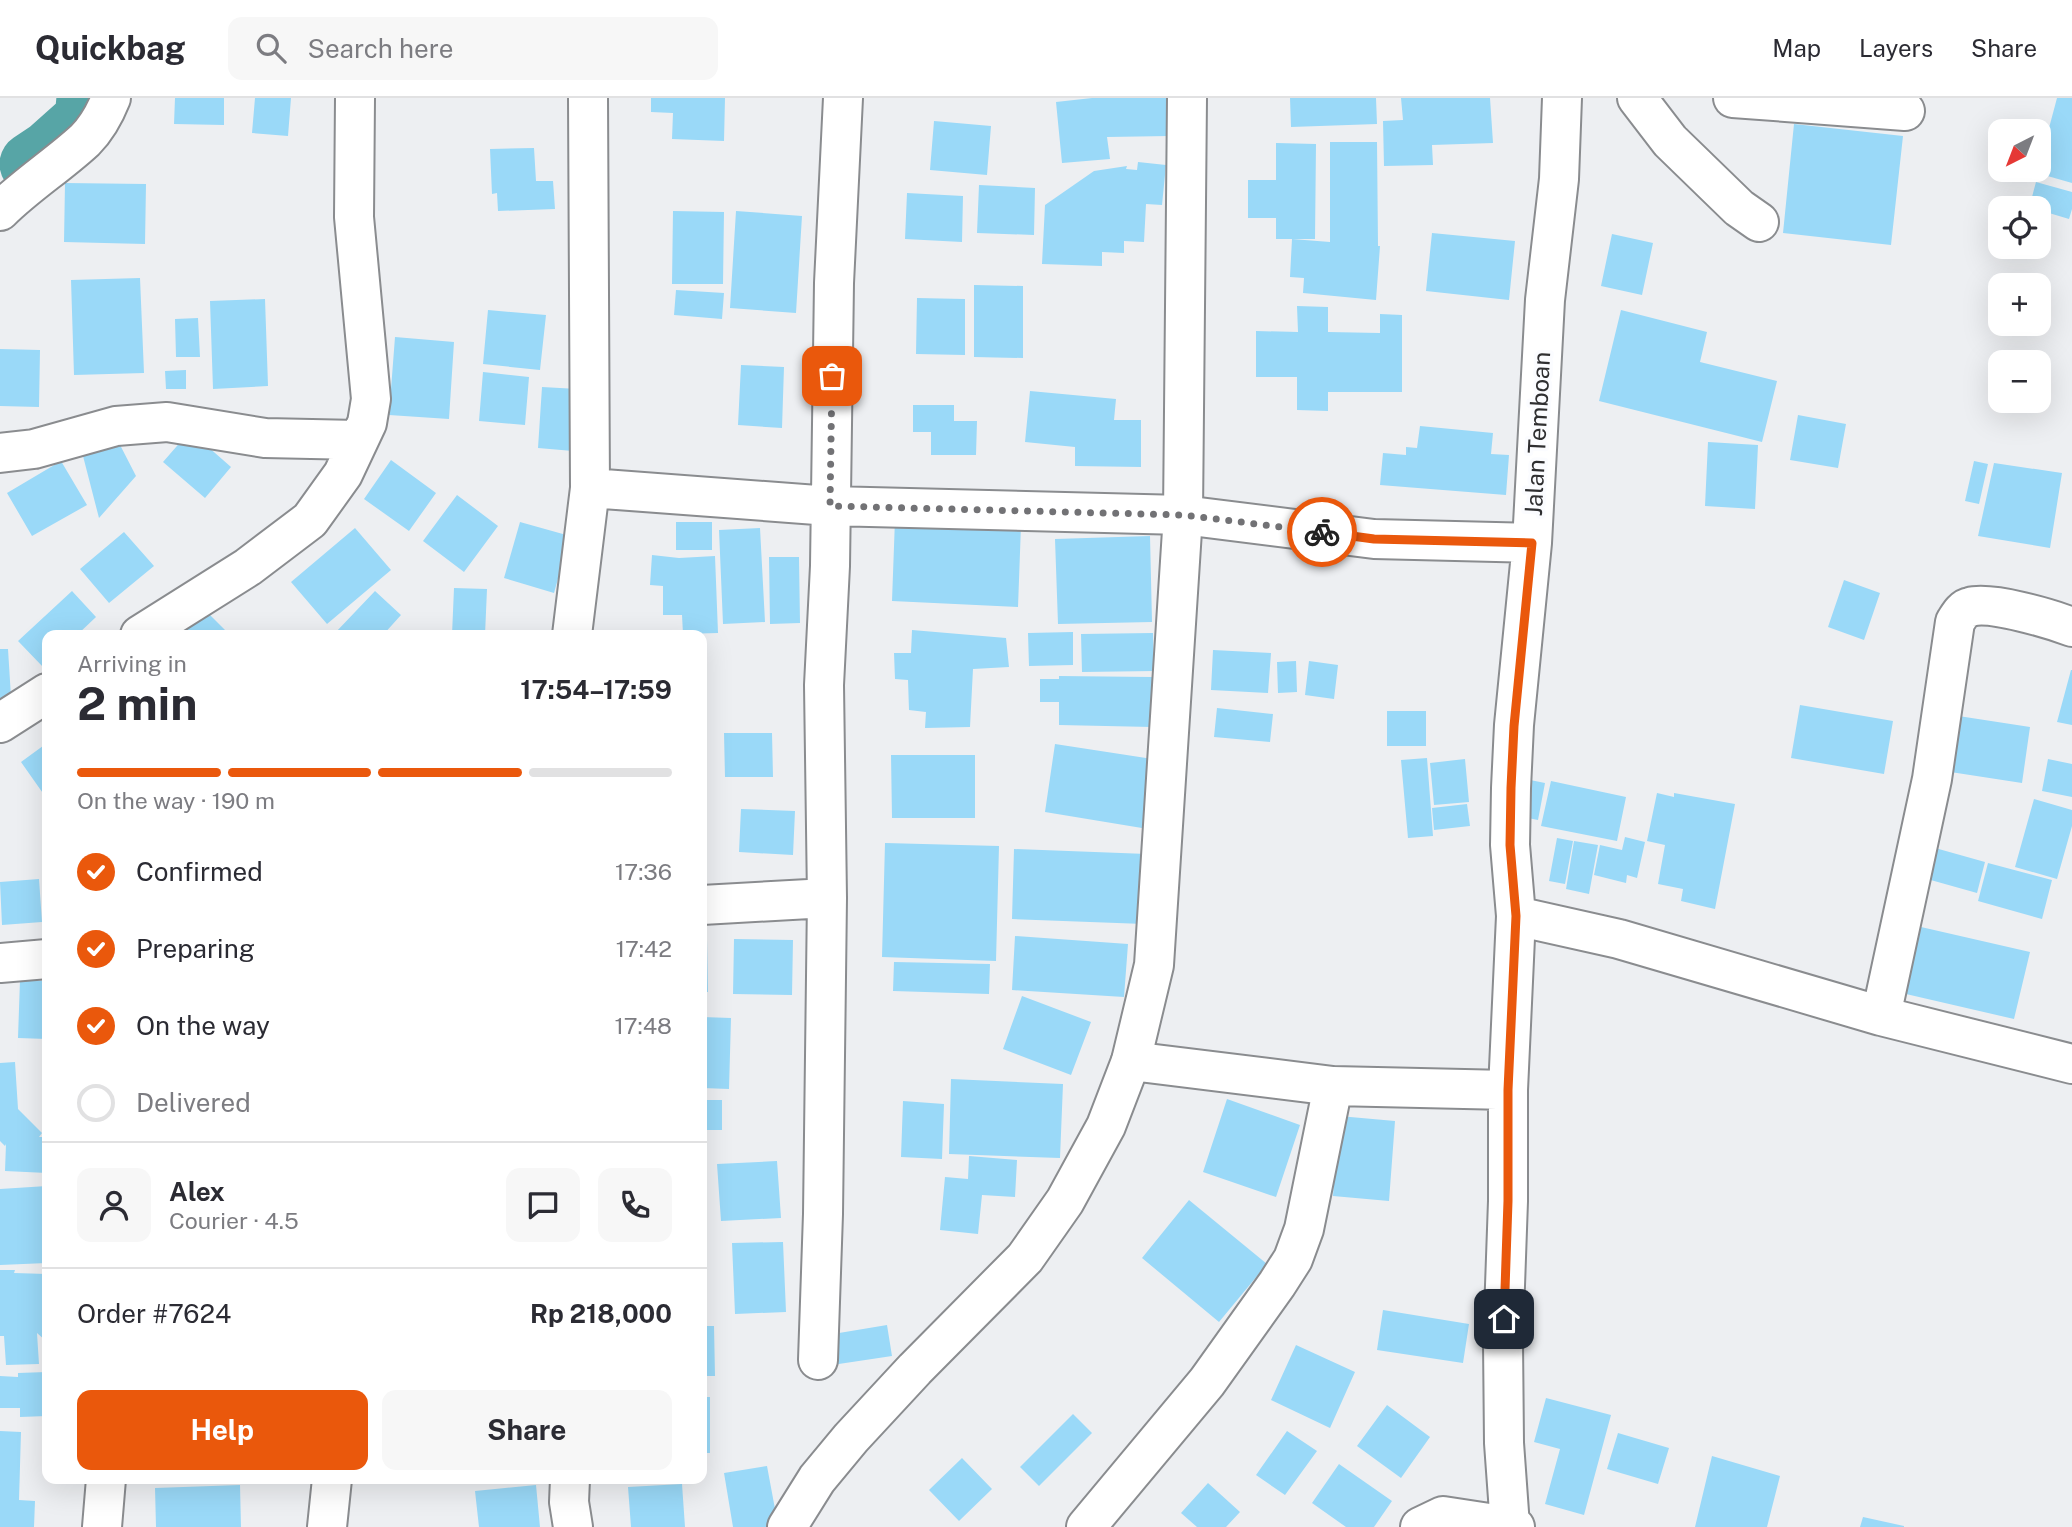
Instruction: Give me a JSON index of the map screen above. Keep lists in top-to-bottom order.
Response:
{
  "streets": {
    "street": ["Jalan Temboan"]
  },
  "north": "bottom left",
  "page": {
    "header": "Quickbag",
    "search": "Search here",
    "nav": ["Map", "Layers", "Share"],
    "map_buttons": ["+", "−"],
    "heading": ["2 min", "Arriving in", "17:54–17:59"],
    "panel": [
      "Alex",
      "Courier · 4.5",
      "Order #7624",
      "Rp 218,000"
    ],
    "bar": "On the way · 190 m",
    "list": [
      ["Confirmed", "17:36"],
      ["Preparing", "17:42"],
      ["On the way", "17:48"],
      "Delivered"
    ],
    "buttons": ["Help", "Share"]
  }
}
